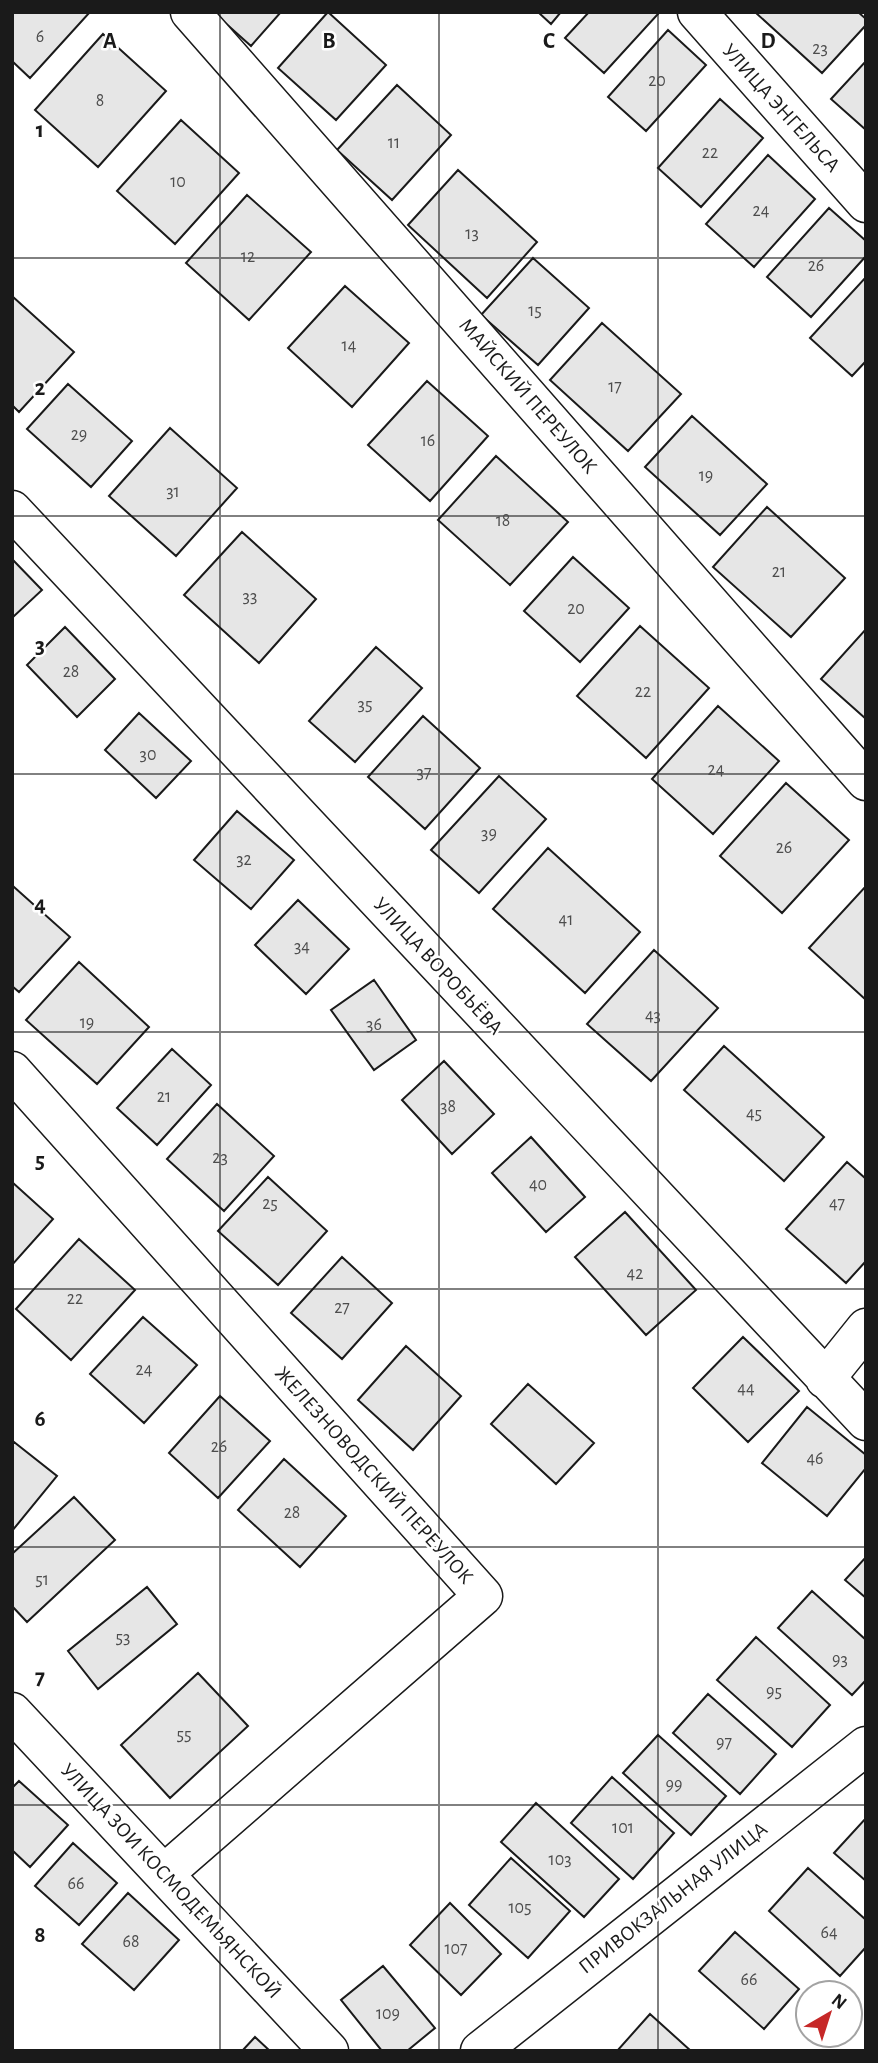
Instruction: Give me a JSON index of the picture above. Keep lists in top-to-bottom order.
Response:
{
  "streets": {
    "street": [
      "УЛИЦА ЭНГЕЛЬСА",
      "МАЙСКИЙ ПЕРЕУЛОК",
      "УЛИЦА ВОРОБЬЁВА",
      "ЖЕЛЕЗНОВОДСКИЙ ПЕРЕУЛОК",
      "УЛИЦА ЗОИ КОСМОДЕМЬЯНСКОЙ",
      "ПРИВОКЗАЛЬНАЯ УЛИЦА"
    ]
  },
  "crossings": [
    ["ЖЕЛЕЗНОВОДСКИЙ ПЕРЕУЛОК", "УЛИЦА ЗОИ КОСМОДЕМЬЯНСКОЙ"]
  ],
  "house_numbers": [
    "6",
    "23",
    "20",
    "8",
    "11",
    "22",
    "10",
    "24",
    "13",
    "12",
    "26",
    "15",
    "14",
    "17",
    "29",
    "16",
    "19",
    "31",
    "18",
    "21",
    "33",
    "20",
    "28",
    "22",
    "35",
    "30",
    "24",
    "37",
    "39",
    "26",
    "32",
    "41",
    "34",
    "43",
    "19",
    "36",
    "21",
    "38",
    "45",
    "23",
    "40",
    "25",
    "47",
    "42",
    "22",
    "27",
    "24",
    "44",
    "26",
    "46",
    "28",
    "51",
    "53",
    "93",
    "95",
    "55",
    "97",
    "99",
    "101",
    "103",
    "66",
    "105",
    "64",
    "68",
    "107",
    "66",
    "109"
  ],
  "north": "top right",
  "grid": {
    "columns": [
      "A",
      "B",
      "C",
      "D"
    ],
    "rows": [
      "1",
      "2",
      "3",
      "4",
      "5",
      "6",
      "7",
      "8"
    ]
  }
}
